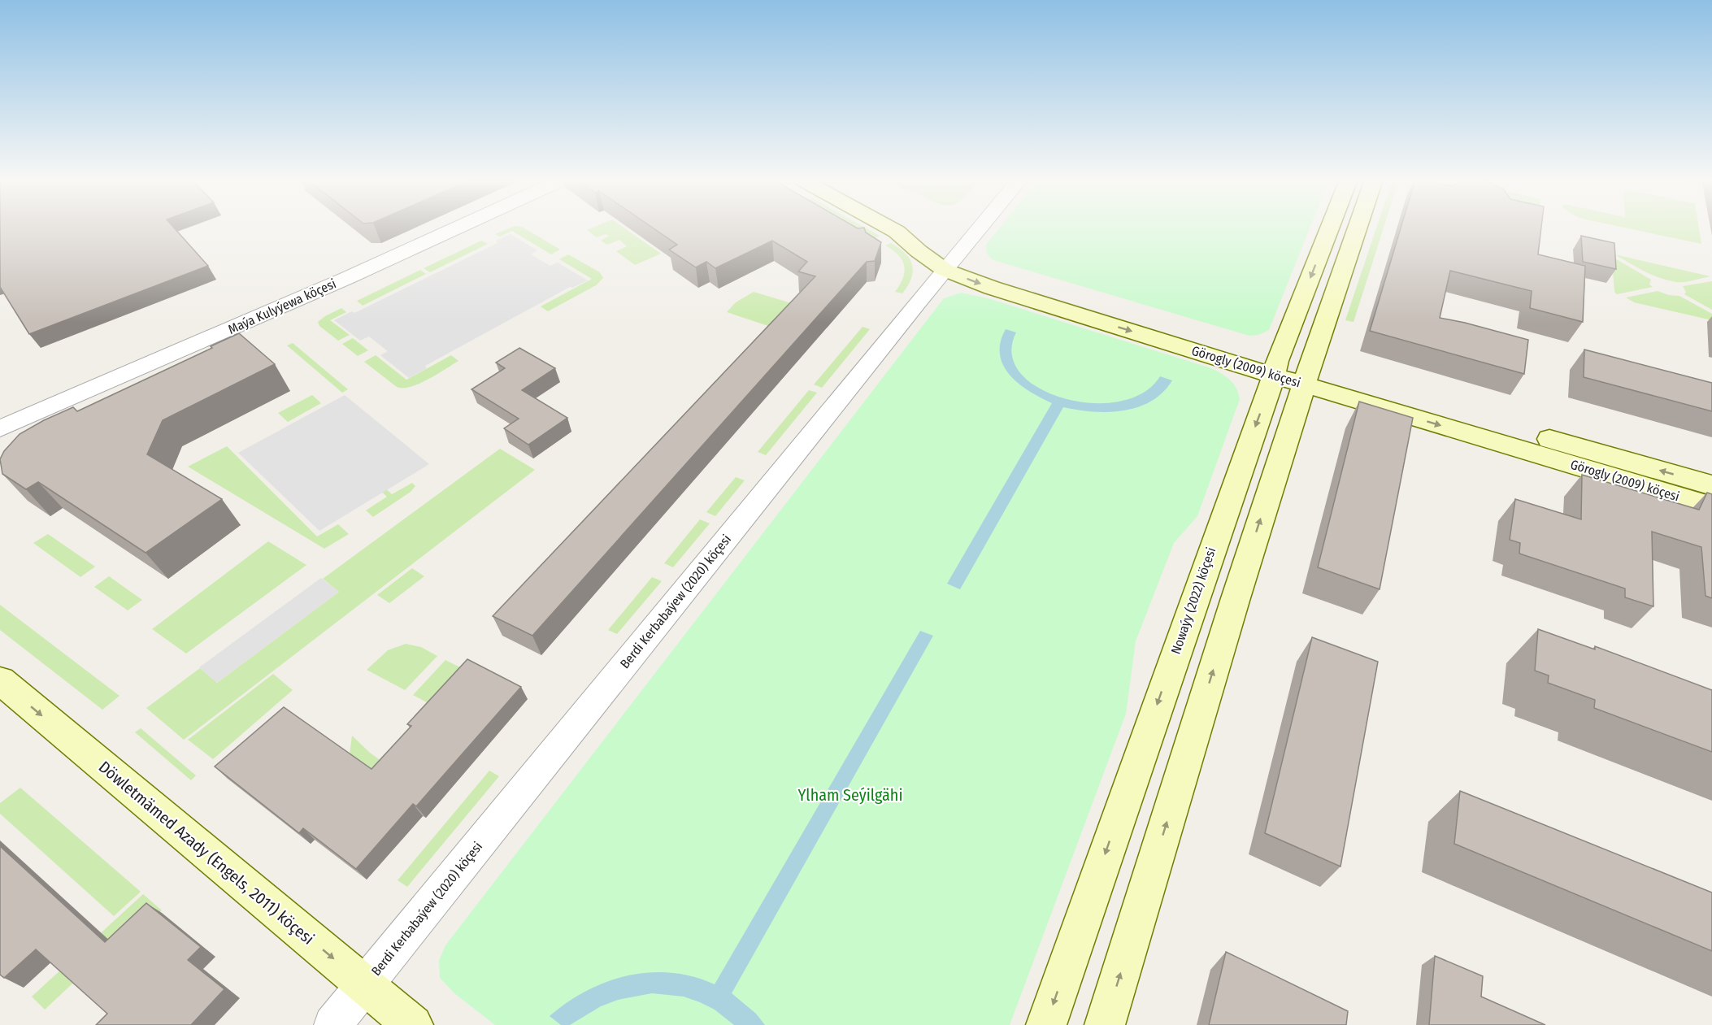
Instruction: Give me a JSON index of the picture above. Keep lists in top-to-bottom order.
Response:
{
  "streets": {
    "main road": ["Görogly (2009) köçesi", "Nowaýy (2022) köçesi", "Döwletmämed Azady (Engels, 2011) köçesi"],
    "street": ["Maýa Kulyýewa köçesi", "Berdi Kerbabaýew (2020) köçesi"]
  },
  "crossings": [
    ["Görogly (2009) köçesi", "Nowaýy (2022) köçesi"],
    ["Görogly (2009) köçesi", "Berdi Kerbabaýew (2020) köçesi"],
    ["Berdi Kerbabaýew (2020) köçesi", "Döwletmämed Azady (Engels, 2011) köçesi"]
  ],
  "one_way": ["Döwletmämed Azady (Engels, 2011) köçesi"],
  "parks": ["Ylham Seýilgähi"]
}
